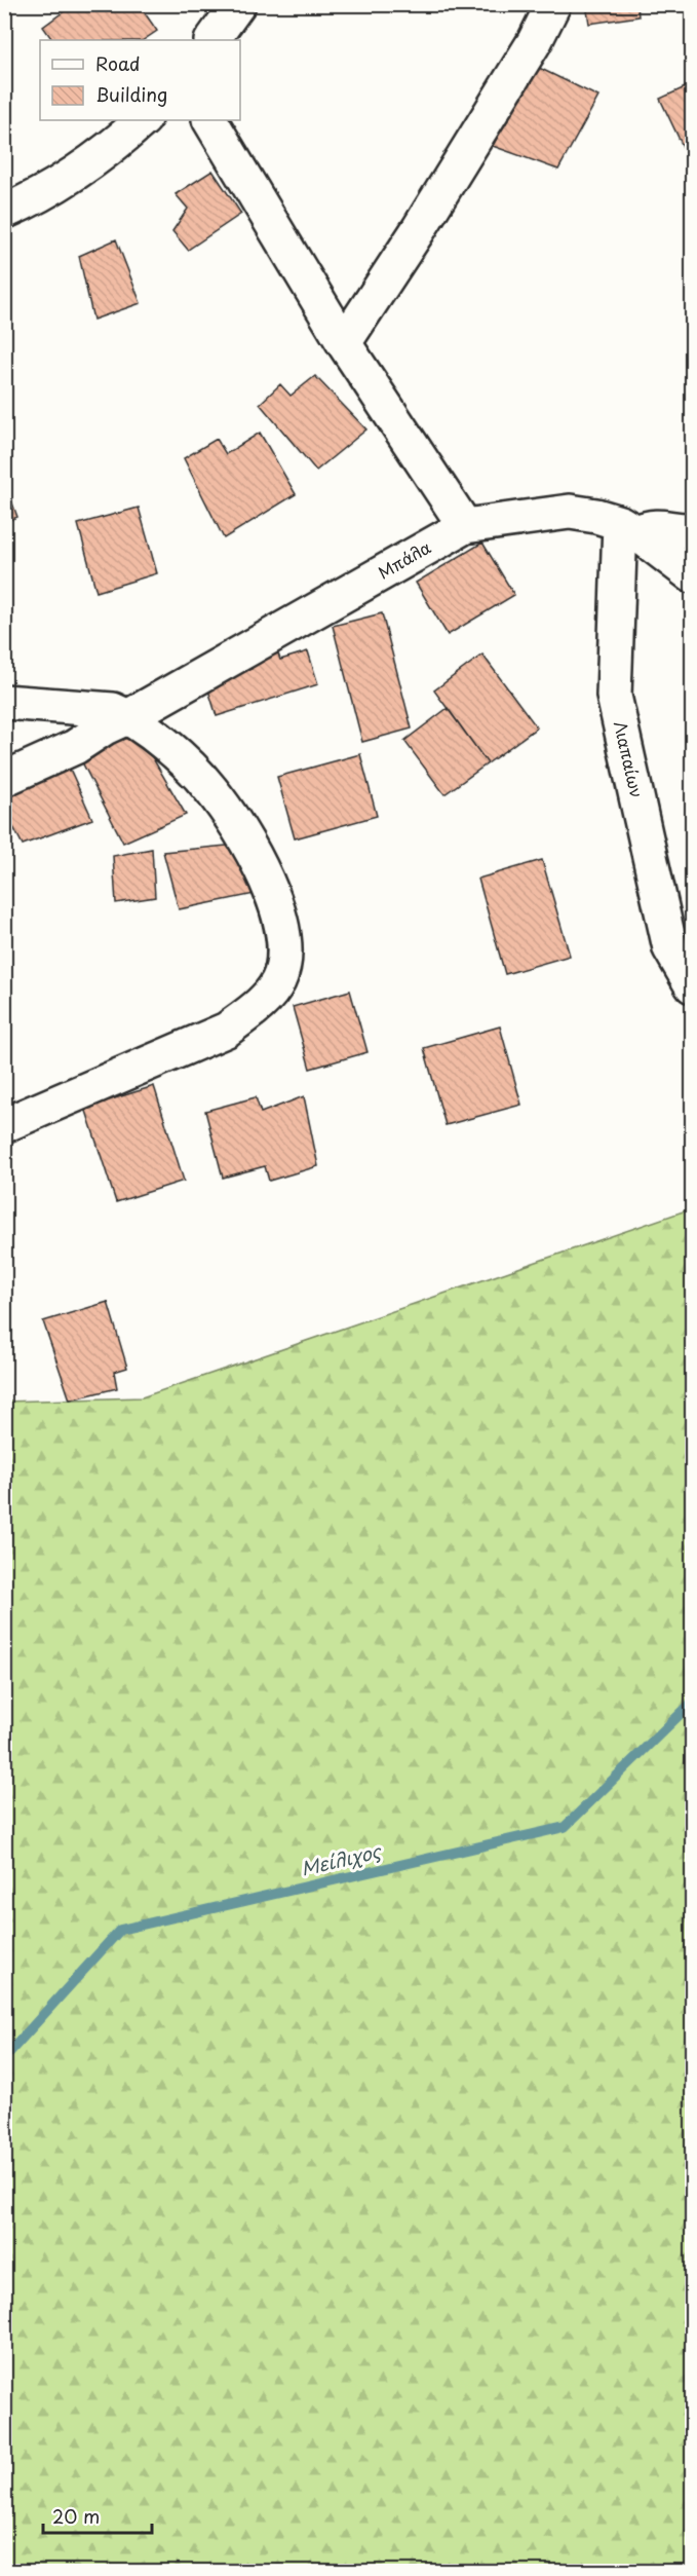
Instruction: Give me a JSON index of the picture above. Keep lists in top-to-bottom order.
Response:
{
  "streets": {
    "street": ["Μπάλα", "Λιαπαίων"]
  },
  "crossings": [
    ["Μπάλα", "Λιαπαίων"]
  ],
  "water": ["Μείλιχος"],
  "legend": ["Road", "Building"],
  "scale_bar": "20 m"
}
